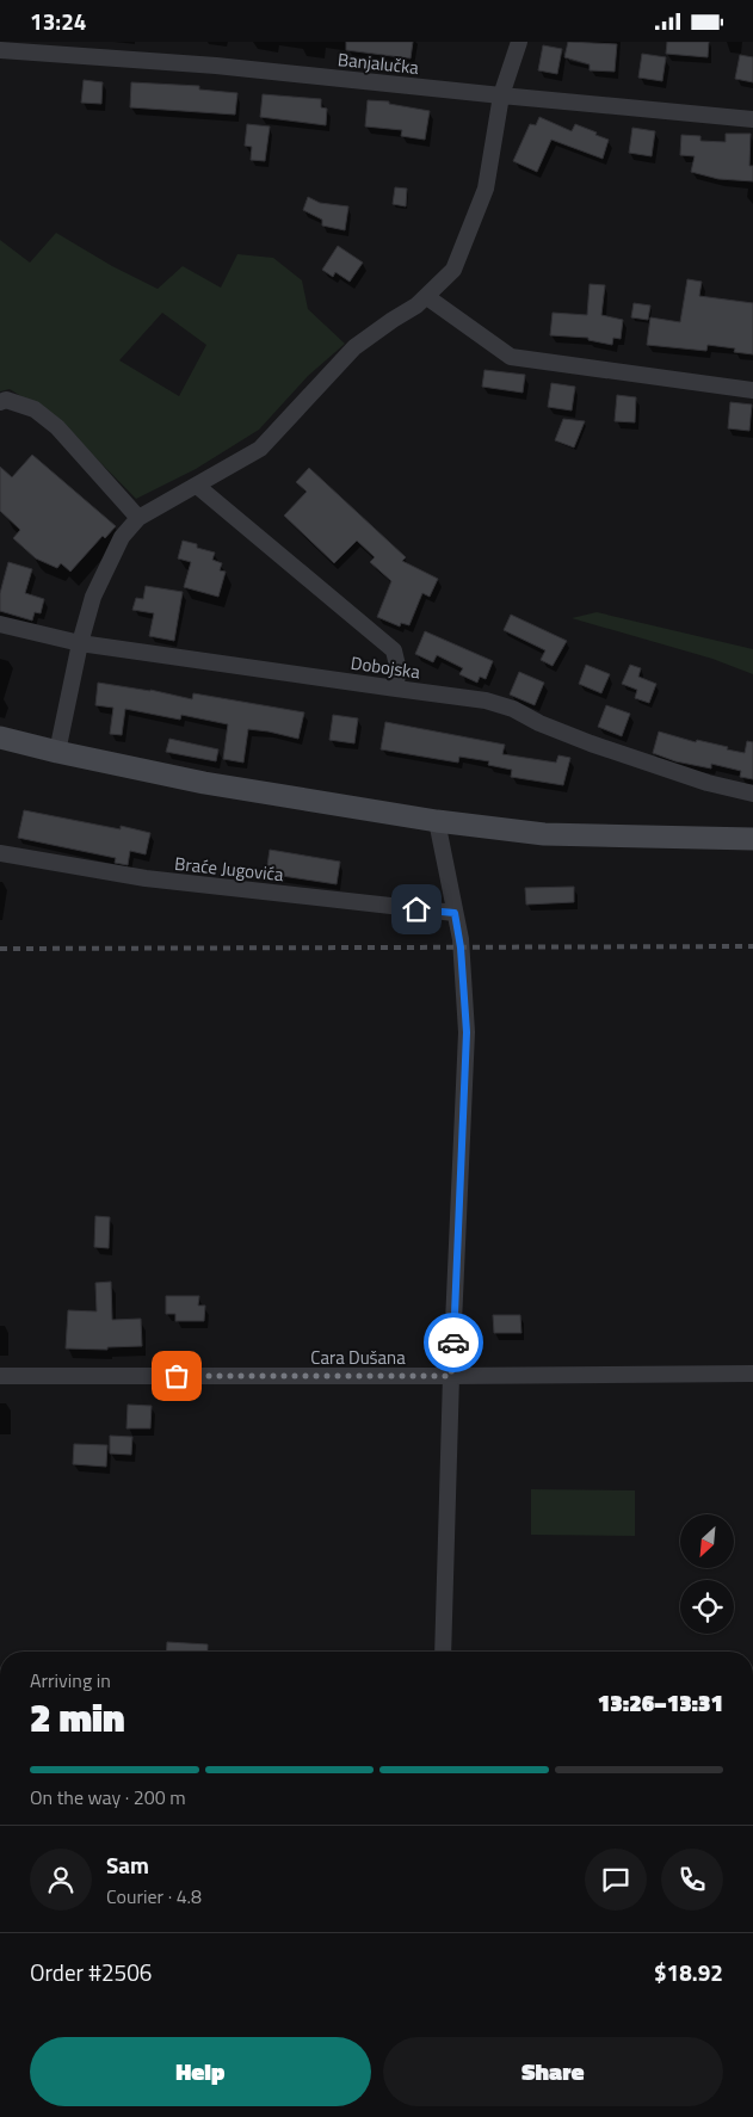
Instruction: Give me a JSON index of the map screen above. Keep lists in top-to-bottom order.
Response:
{
  "streets": {
    "street": [
      "Banjalučka",
      "Dobojska",
      "Braće Jugovića",
      "Cara Dušana"
    ]
  },
  "north": "bottom left",
  "page": {
    "status": "13:24",
    "heading": ["2 min", "Arriving in", "13:26–13:31"],
    "panel": [
      "Sam",
      "Courier · 4.8",
      "Order #2506",
      "$18.92"
    ],
    "bar": "On the way · 200 m",
    "buttons": ["Help", "Share"]
  }
}
